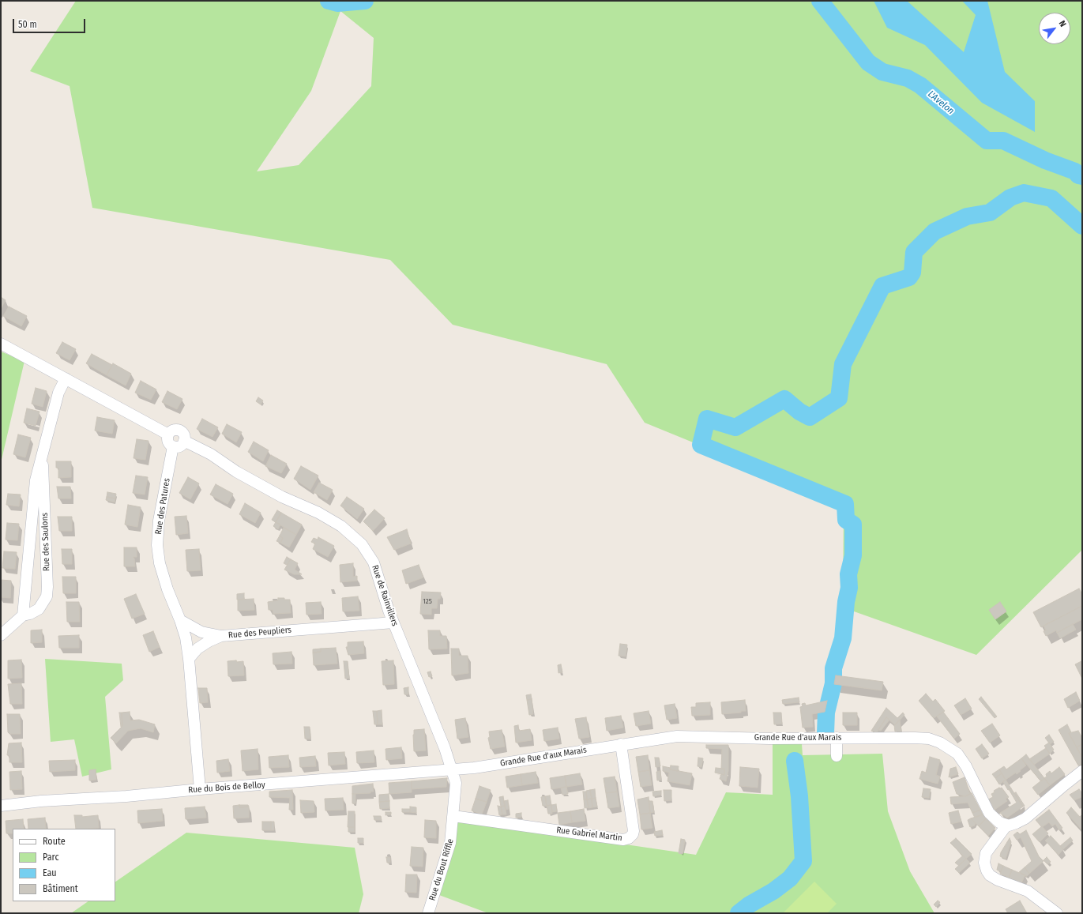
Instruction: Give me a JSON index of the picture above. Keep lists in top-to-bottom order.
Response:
{
  "streets": {
    "street": [
      "Rue des Patures",
      "Rue des Saulons",
      "Rue de Rainvillers",
      "Rue des Peupliers",
      "Grande Rue d'aux Marais",
      "Rue du Bois de Belloy",
      "Rue Gabriel Martin",
      "Rue du Bout Riffle"
    ]
  },
  "crossings": [
    ["Rue des Patures", "Rue de Rainvillers"],
    ["Rue des Patures", "Rue des Peupliers"],
    ["Rue de Rainvillers", "Rue des Peupliers"],
    ["Rue de Rainvillers", "Grande Rue d'aux Marais"],
    ["Rue de Rainvillers", "Rue du Bois de Belloy"],
    ["Rue de Rainvillers", "Rue du Bout Riffle"],
    ["Grande Rue d'aux Marais", "Rue du Bois de Belloy"],
    ["Grande Rue d'aux Marais", "Rue Gabriel Martin"],
    ["Grande Rue d'aux Marais", "Rue du Bout Riffle"],
    ["Rue du Bois de Belloy", "Rue du Bout Riffle"],
    ["Rue Gabriel Martin", "Rue du Bout Riffle"]
  ],
  "water": ["L'Avelon"],
  "house_numbers": ["125"],
  "legend": [
    "Route",
    "Parc",
    "Eau",
    "Bâtiment"
  ],
  "scale_bar": "50 m",
  "north": "top right"
}
